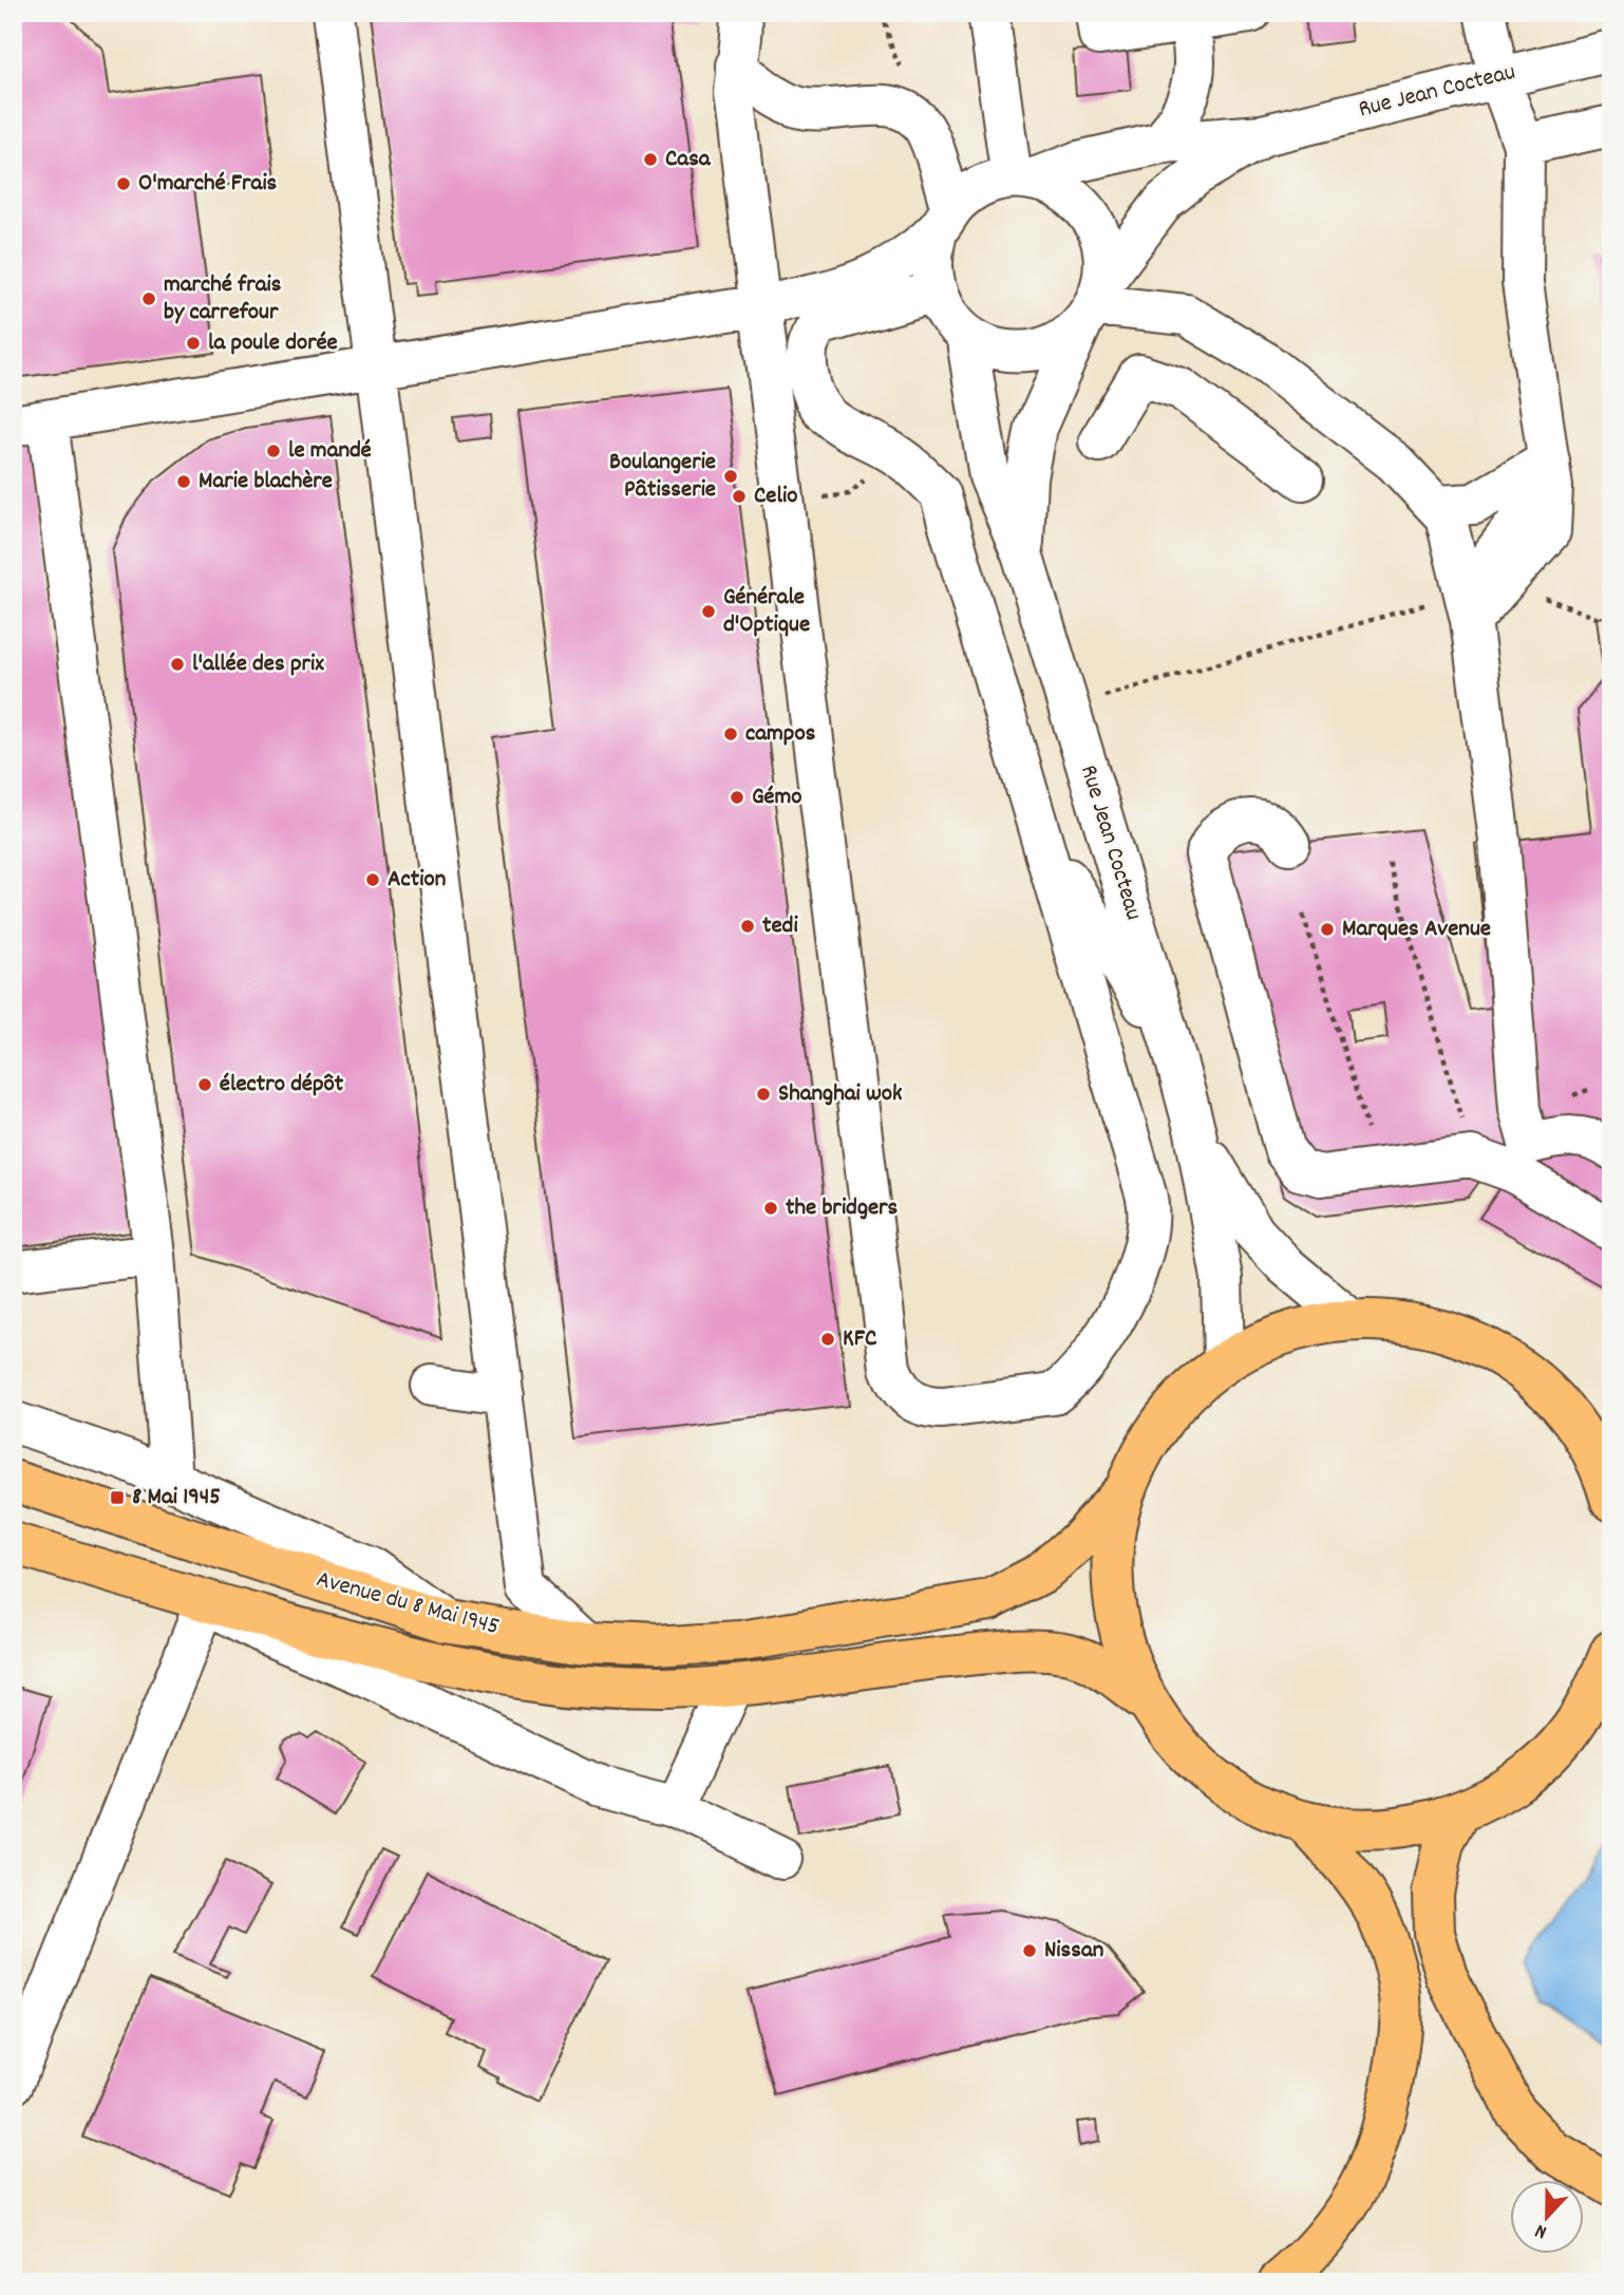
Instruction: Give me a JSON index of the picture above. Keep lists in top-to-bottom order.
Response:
{
  "streets": {
    "main road": ["Avenue du 8 Mai 1945"],
    "street": ["Rue Jean Cocteau"]
  },
  "crossings": [
    ["Rue Jean Cocteau", "Avenue du 8 Mai 1945"]
  ],
  "places": {
    "other": [
      "Casa",
      "O'marché Frais",
      "marché frais by carrefour",
      "la poule dorée",
      "le mandé",
      "Boulangerie Pâtisserie",
      "Marie blachère",
      "Celio",
      "Générale d'Optique",
      "l'allée des prix",
      "campos",
      "Gémo",
      "Action",
      "tedi",
      "Marques Avenue",
      "électro dépôt",
      "Shanghai wok",
      "the bridgers",
      "KFC",
      "Nissan"
    ],
    "transit": ["8 Mai 1945"]
  },
  "north": "bottom"
}
